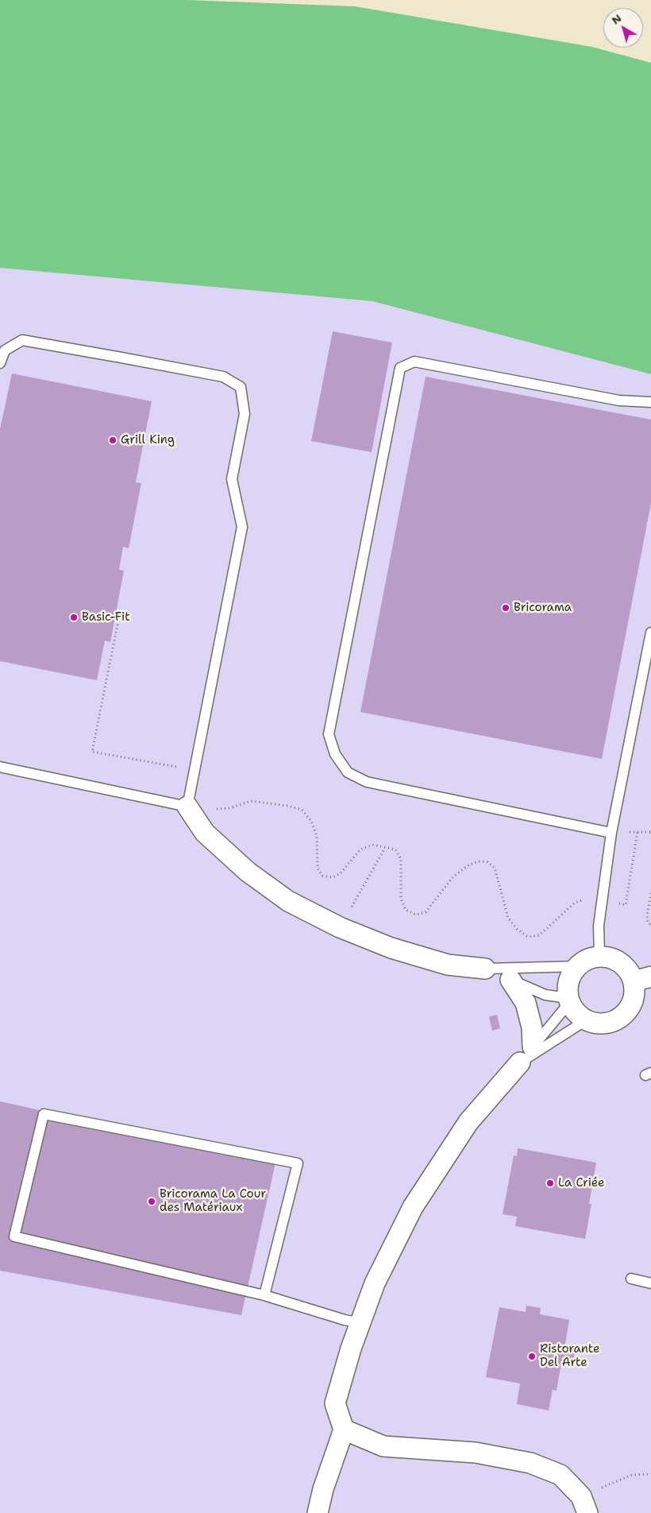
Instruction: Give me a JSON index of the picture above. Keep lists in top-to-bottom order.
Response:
{
  "places": [
    "Grill King",
    "Bricorama",
    "Basic-Fit",
    "La Criée",
    "Bricorama La Cour des Matériaux",
    "Ristorante Del Arte"
  ],
  "north": "top left"
}
